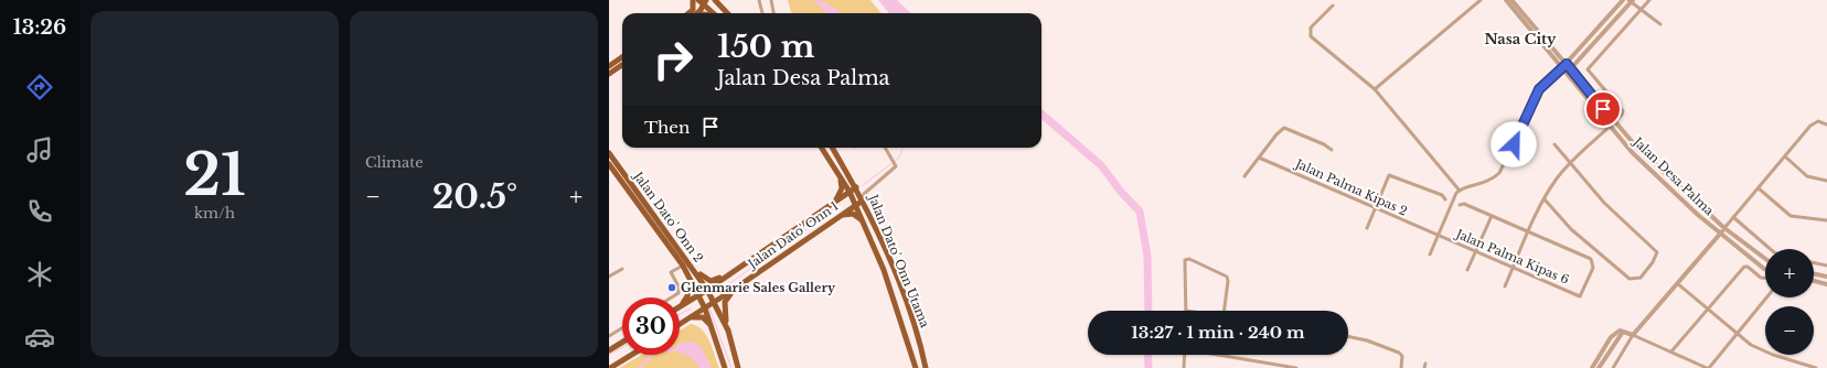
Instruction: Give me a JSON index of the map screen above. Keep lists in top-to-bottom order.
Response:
{
  "streets": {
    "main road": ["Jalan Dato' Onn 2", "Jalan Dato' Onn 1", "Jalan Dato' Onn Utama"],
    "street": ["Jalan Desa Palma", "Jalan Palma Kipas 2", "Jalan Palma Kipas 6"]
  },
  "crossings": [
    ["Jalan Palma Kipas 2", "Jalan Palma Kipas 6"],
    ["Jalan Dato' Onn 2", "Jalan Dato' Onn 1"],
    ["Jalan Dato' Onn 1", "Jalan Dato' Onn Utama"]
  ],
  "districts": ["Nasa City"],
  "places": ["Glenmarie Sales Gallery"],
  "page": {
    "tabs": "13:26",
    "tile": [
      ["21", "km/h"],
      "Climate"
    ],
    "turn": ["150 m", "Jalan Desa Palma"],
    "then": "Then",
    "heat": ["−", "20.5°", "+"],
    "map_buttons": ["+", "−"],
    "limit": "30",
    "trip": "13:27 · 1 min · 240 m"
  }
}
